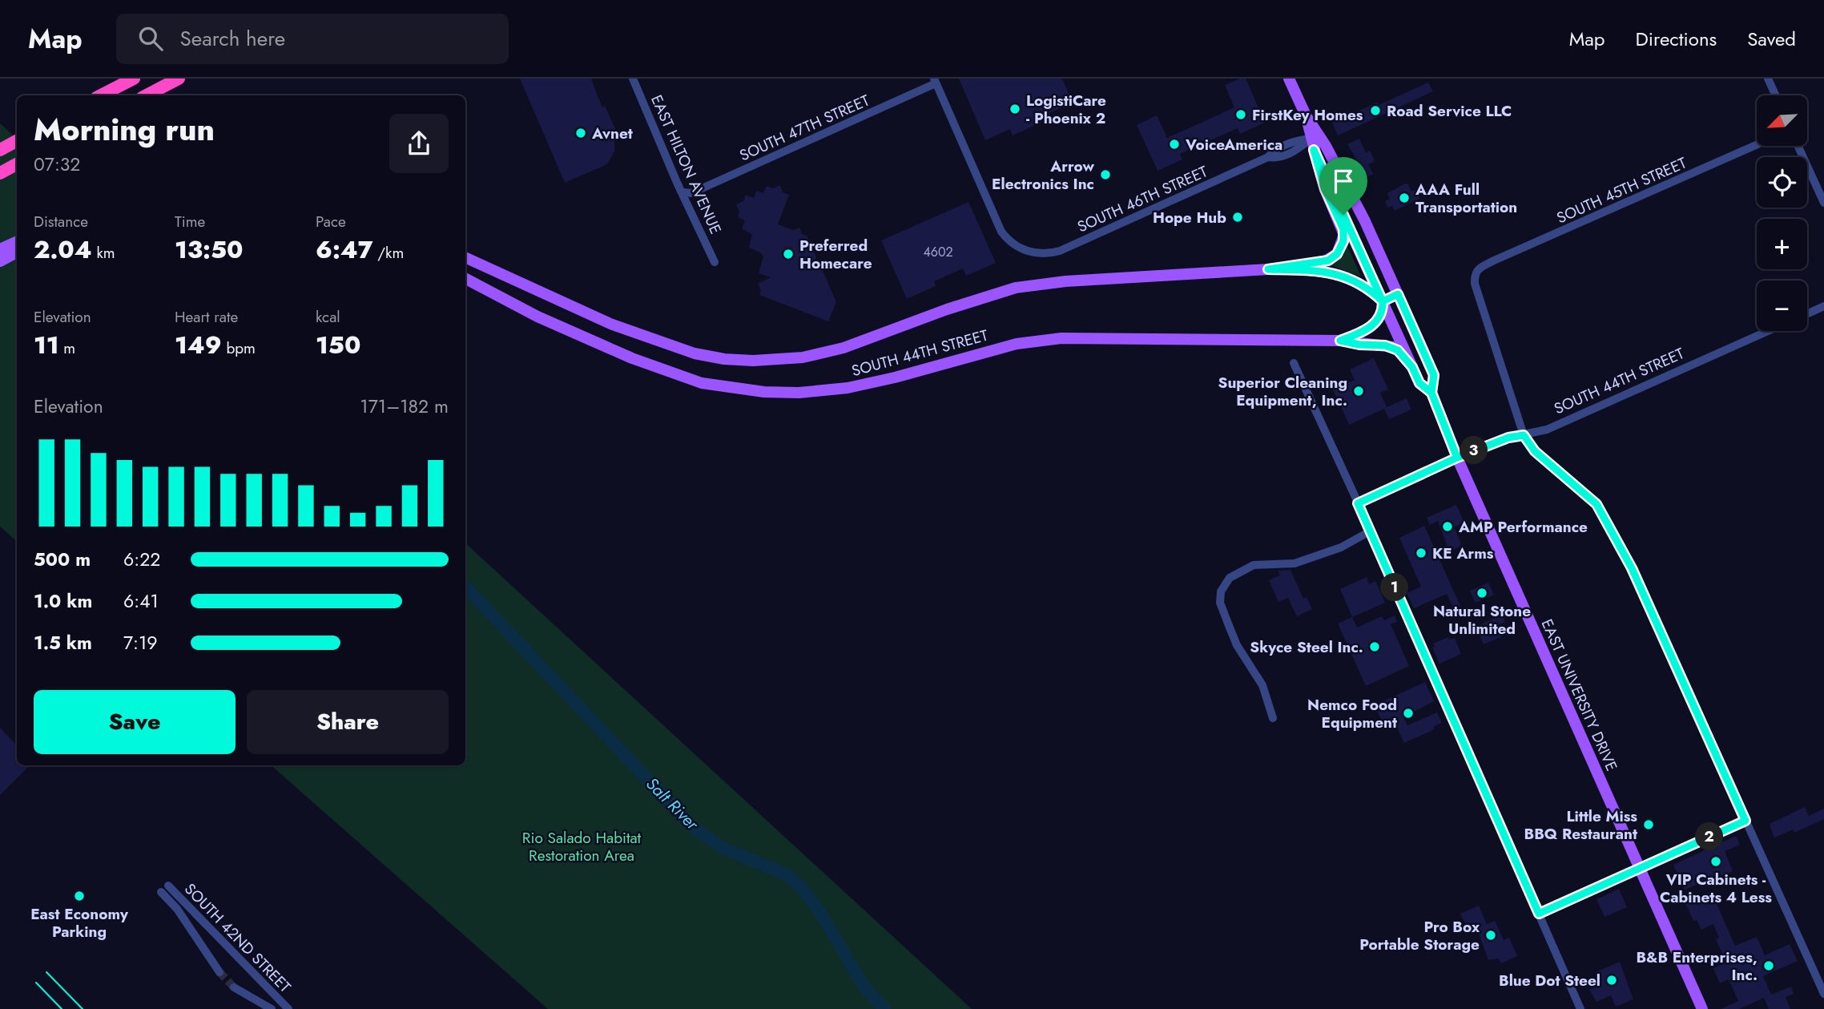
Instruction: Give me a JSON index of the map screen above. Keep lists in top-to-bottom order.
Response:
{
  "streets": {
    "main road": ["SOUTH 44TH STREET", "EAST UNIVERSITY DRIVE"],
    "street": [
      "SOUTH 47TH STREET",
      "EAST HILTON AVENUE",
      "SOUTH 45TH STREET",
      "SOUTH 46TH STREET",
      "SOUTH 42ND STREET"
    ]
  },
  "crossings": [
    ["SOUTH 47TH STREET", "EAST HILTON AVENUE"],
    ["SOUTH 47TH STREET", "SOUTH 46TH STREET"],
    ["SOUTH 45TH STREET", "SOUTH 44TH STREET"],
    ["SOUTH 46TH STREET", "EAST UNIVERSITY DRIVE"],
    ["SOUTH 44TH STREET", "EAST UNIVERSITY DRIVE"]
  ],
  "water": ["Salt River"],
  "parks": ["Rio Salado Habitat Restoration Area"],
  "places": [
    "LogistiCare - Phoenix 2",
    "Road Service LLC",
    "FirstKey Homes",
    "Avnet",
    "VoiceAmerica",
    "Arrow Electronics Inc",
    "AAA Full Transportation",
    "Hope Hub",
    "Preferred Homecare",
    "Superior Cleaning Equipment, Inc.",
    "AMP Performance",
    "KE Arms",
    "Natural Stone Unlimited",
    "Skyce Steel Inc.",
    "Nemco Food Equipment",
    "Little Miss BBQ Restaurant",
    "VIP Cabinets - Cabinets 4 Less",
    "East Economy Parking",
    "Pro Box Portable Storage",
    "B&B Enterprises, Inc.",
    "Blue Dot Steel"
  ],
  "house_numbers": ["4602"],
  "north": "bottom left",
  "page": {
    "header": "Map",
    "search": "Search here",
    "nav": ["Map", "Directions", "Saved"],
    "map_buttons": ["+", "−"],
    "heading": ["Morning run", "07:32"],
    "stats": [
      ["Distance", "2.04 km"],
      ["Time", "13:50"],
      ["Pace", "6:47 /km"],
      ["Elevation", "11 m"],
      ["Heart rate", "149 bpm"],
      ["kcal", "150"]
    ],
    "chart": ["Elevation", "171–182 m"],
    "pins": ["3", "1", "2"],
    "list": [
      {
        "name": "500 m",
        "note": "6:22"
      },
      {
        "name": "1.0 km",
        "note": "6:41"
      },
      {
        "name": "1.5 km",
        "note": "7:19"
      }
    ],
    "buttons": ["Save", "Share"]
  }
}
